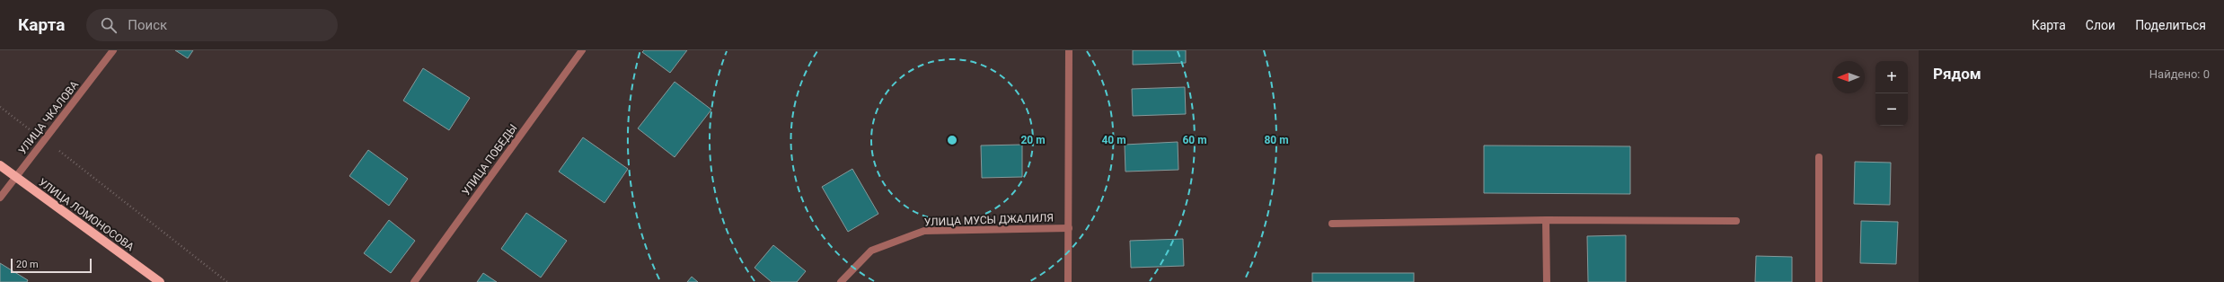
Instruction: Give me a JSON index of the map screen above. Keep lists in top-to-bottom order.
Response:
{
  "streets": {
    "main road": ["УЛИЦА ЛОМОНОСОВА"],
    "street": ["УЛИЦА ЧКАЛОВА", "УЛИЦА ПОБЕДЫ", "УЛИЦА МУСЫ ДЖАЛИЛЯ"]
  },
  "crossings": [
    ["УЛИЦА ЧКАЛОВА", "УЛИЦА ЛОМОНОСОВА"]
  ],
  "scale_bar": "20 m",
  "north": "left",
  "page": {
    "header": "Карта",
    "search": "Поиск",
    "nav": ["Карта", "Слои", "Поделиться"],
    "heading": ["Рядом", "Найдено: 0"],
    "map_buttons": ["+", "−"],
    "scale": "20 m"
  },
  "rings": [
    "20 m",
    "40 m",
    "60 m",
    "80 m"
  ]
}
